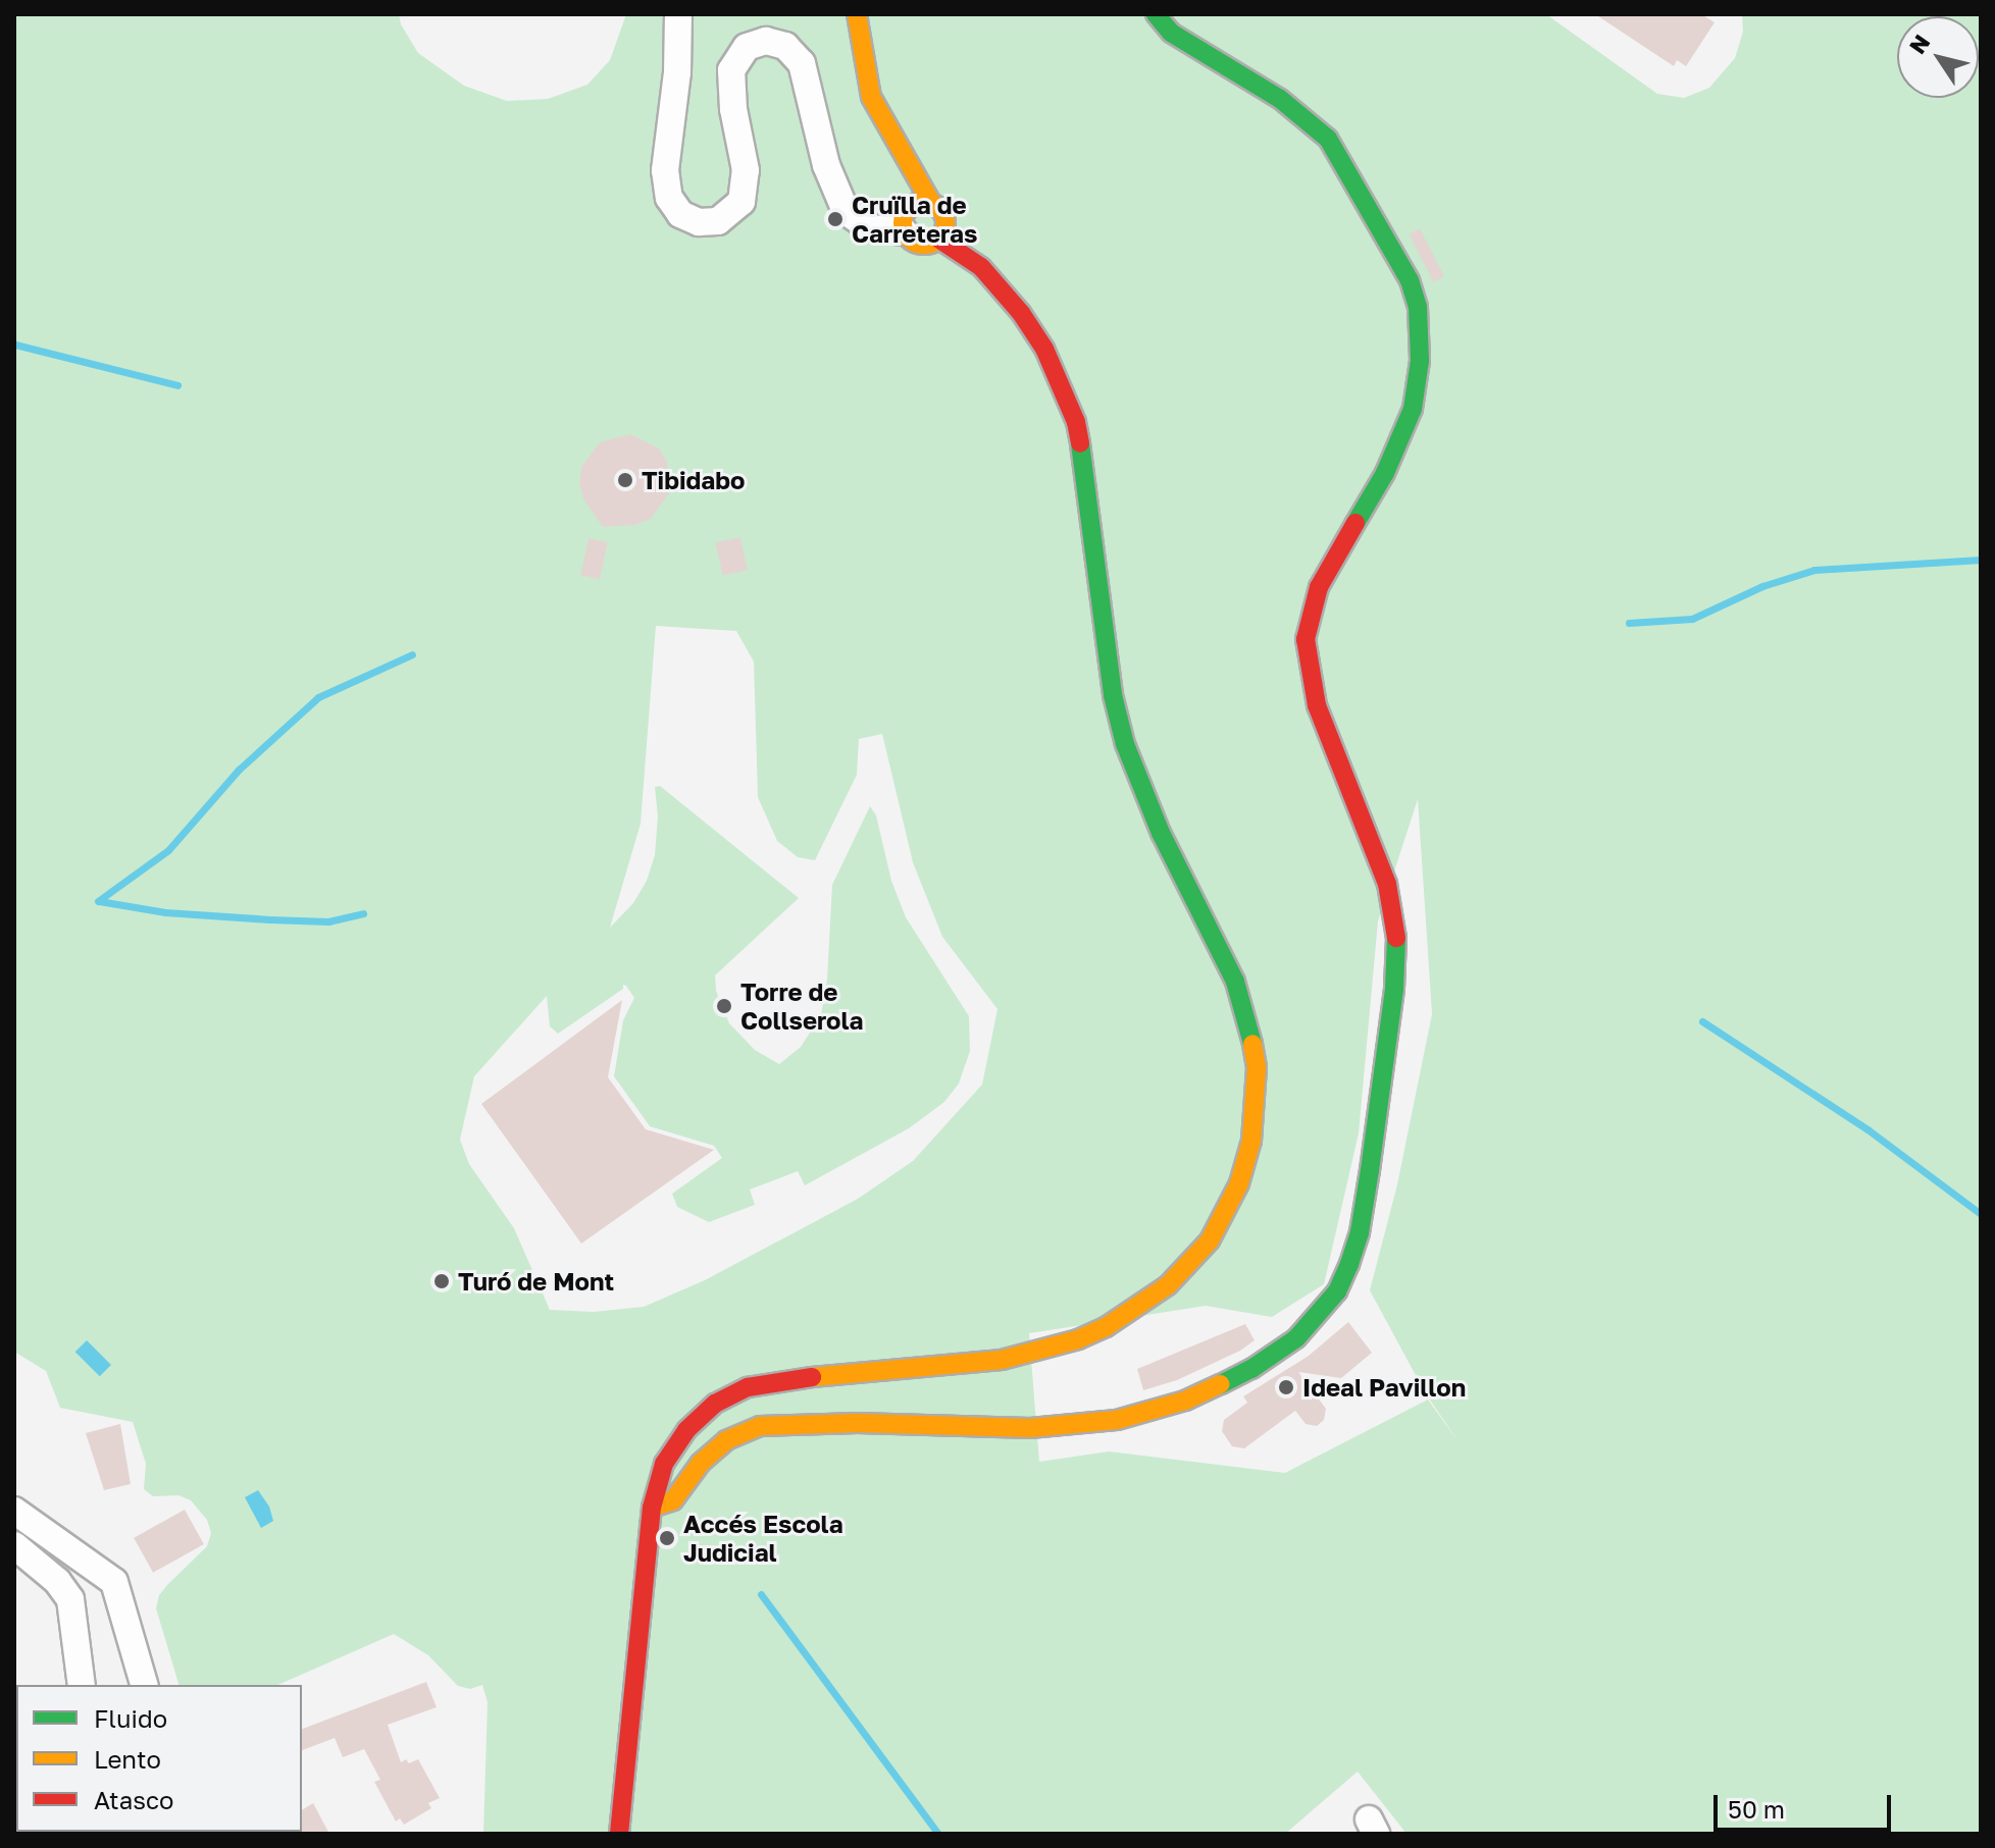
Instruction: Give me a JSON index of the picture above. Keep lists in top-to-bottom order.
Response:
{
  "places": [
    "Cruïlla de Carreteras",
    "Tibidabo",
    "Torre de Collserola",
    "Turó de Mont",
    "Ideal Pavillon",
    "Accés Escola Judicial"
  ],
  "legend": ["Fluido", "Lento", "Atasco"],
  "scale_bar": "50 m",
  "north": "top left"
}
